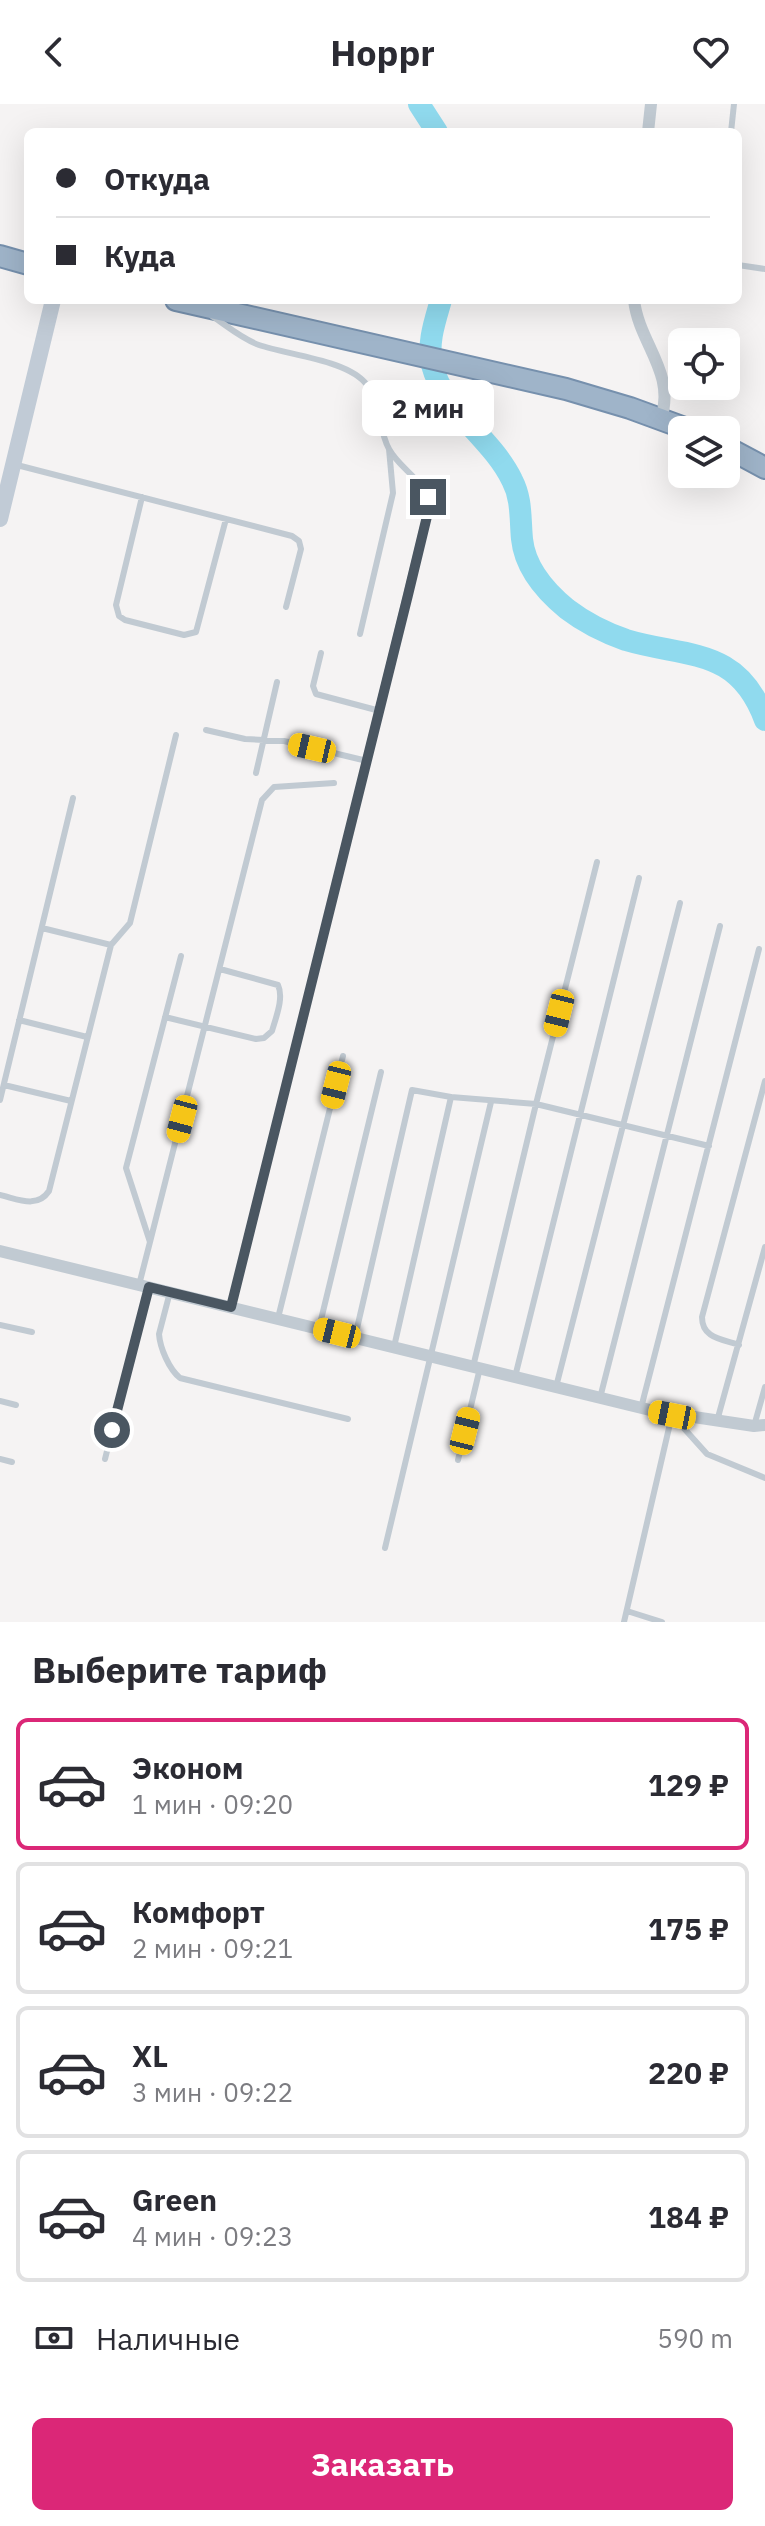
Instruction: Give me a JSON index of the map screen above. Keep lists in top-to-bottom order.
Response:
{
  "page": {
    "header": "Hoppr",
    "banner": ["Откуда", "Куда"],
    "bubble": "2 мин",
    "heading": "Выберите тариф",
    "list": [
      {
        "name": "Эконом",
        "note": "1 мин · 09:20",
        "value": "129 ₽"
      },
      {
        "name": "Комфорт",
        "note": "2 мин · 09:21",
        "value": "175 ₽"
      },
      {
        "name": "XL",
        "note": "3 мин · 09:22",
        "value": "220 ₽"
      },
      {
        "name": "Green",
        "note": "4 мин · 09:23",
        "value": "184 ₽"
      }
    ],
    "pay": ["Наличные", "590 m"],
    "buttons": "Заказать"
  }
}
